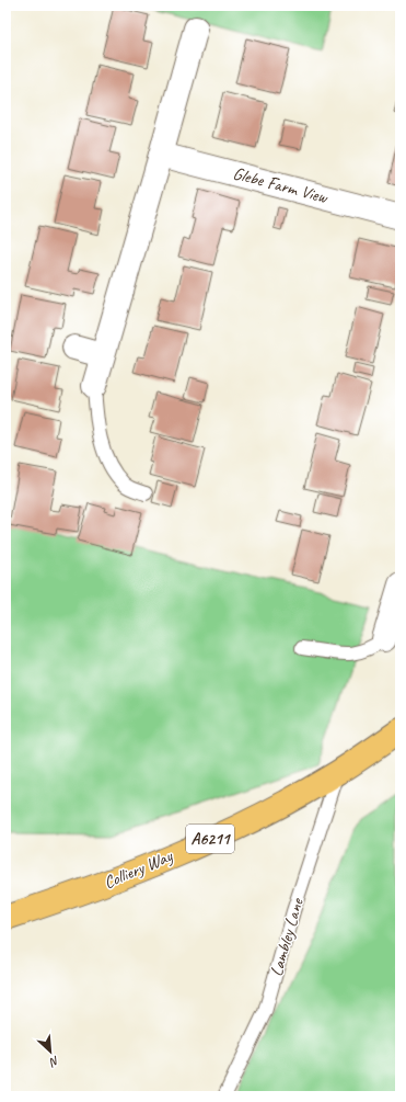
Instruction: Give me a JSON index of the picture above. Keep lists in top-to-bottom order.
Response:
{
  "streets": {
    "main road": ["A6211", "Colliery Way"],
    "street": ["Glebe Farm View"],
    "lane": ["Lambley Lane"]
  },
  "crossings": [
    ["Colliery Way", "Lambley Lane"]
  ],
  "north": "bottom right"
}
